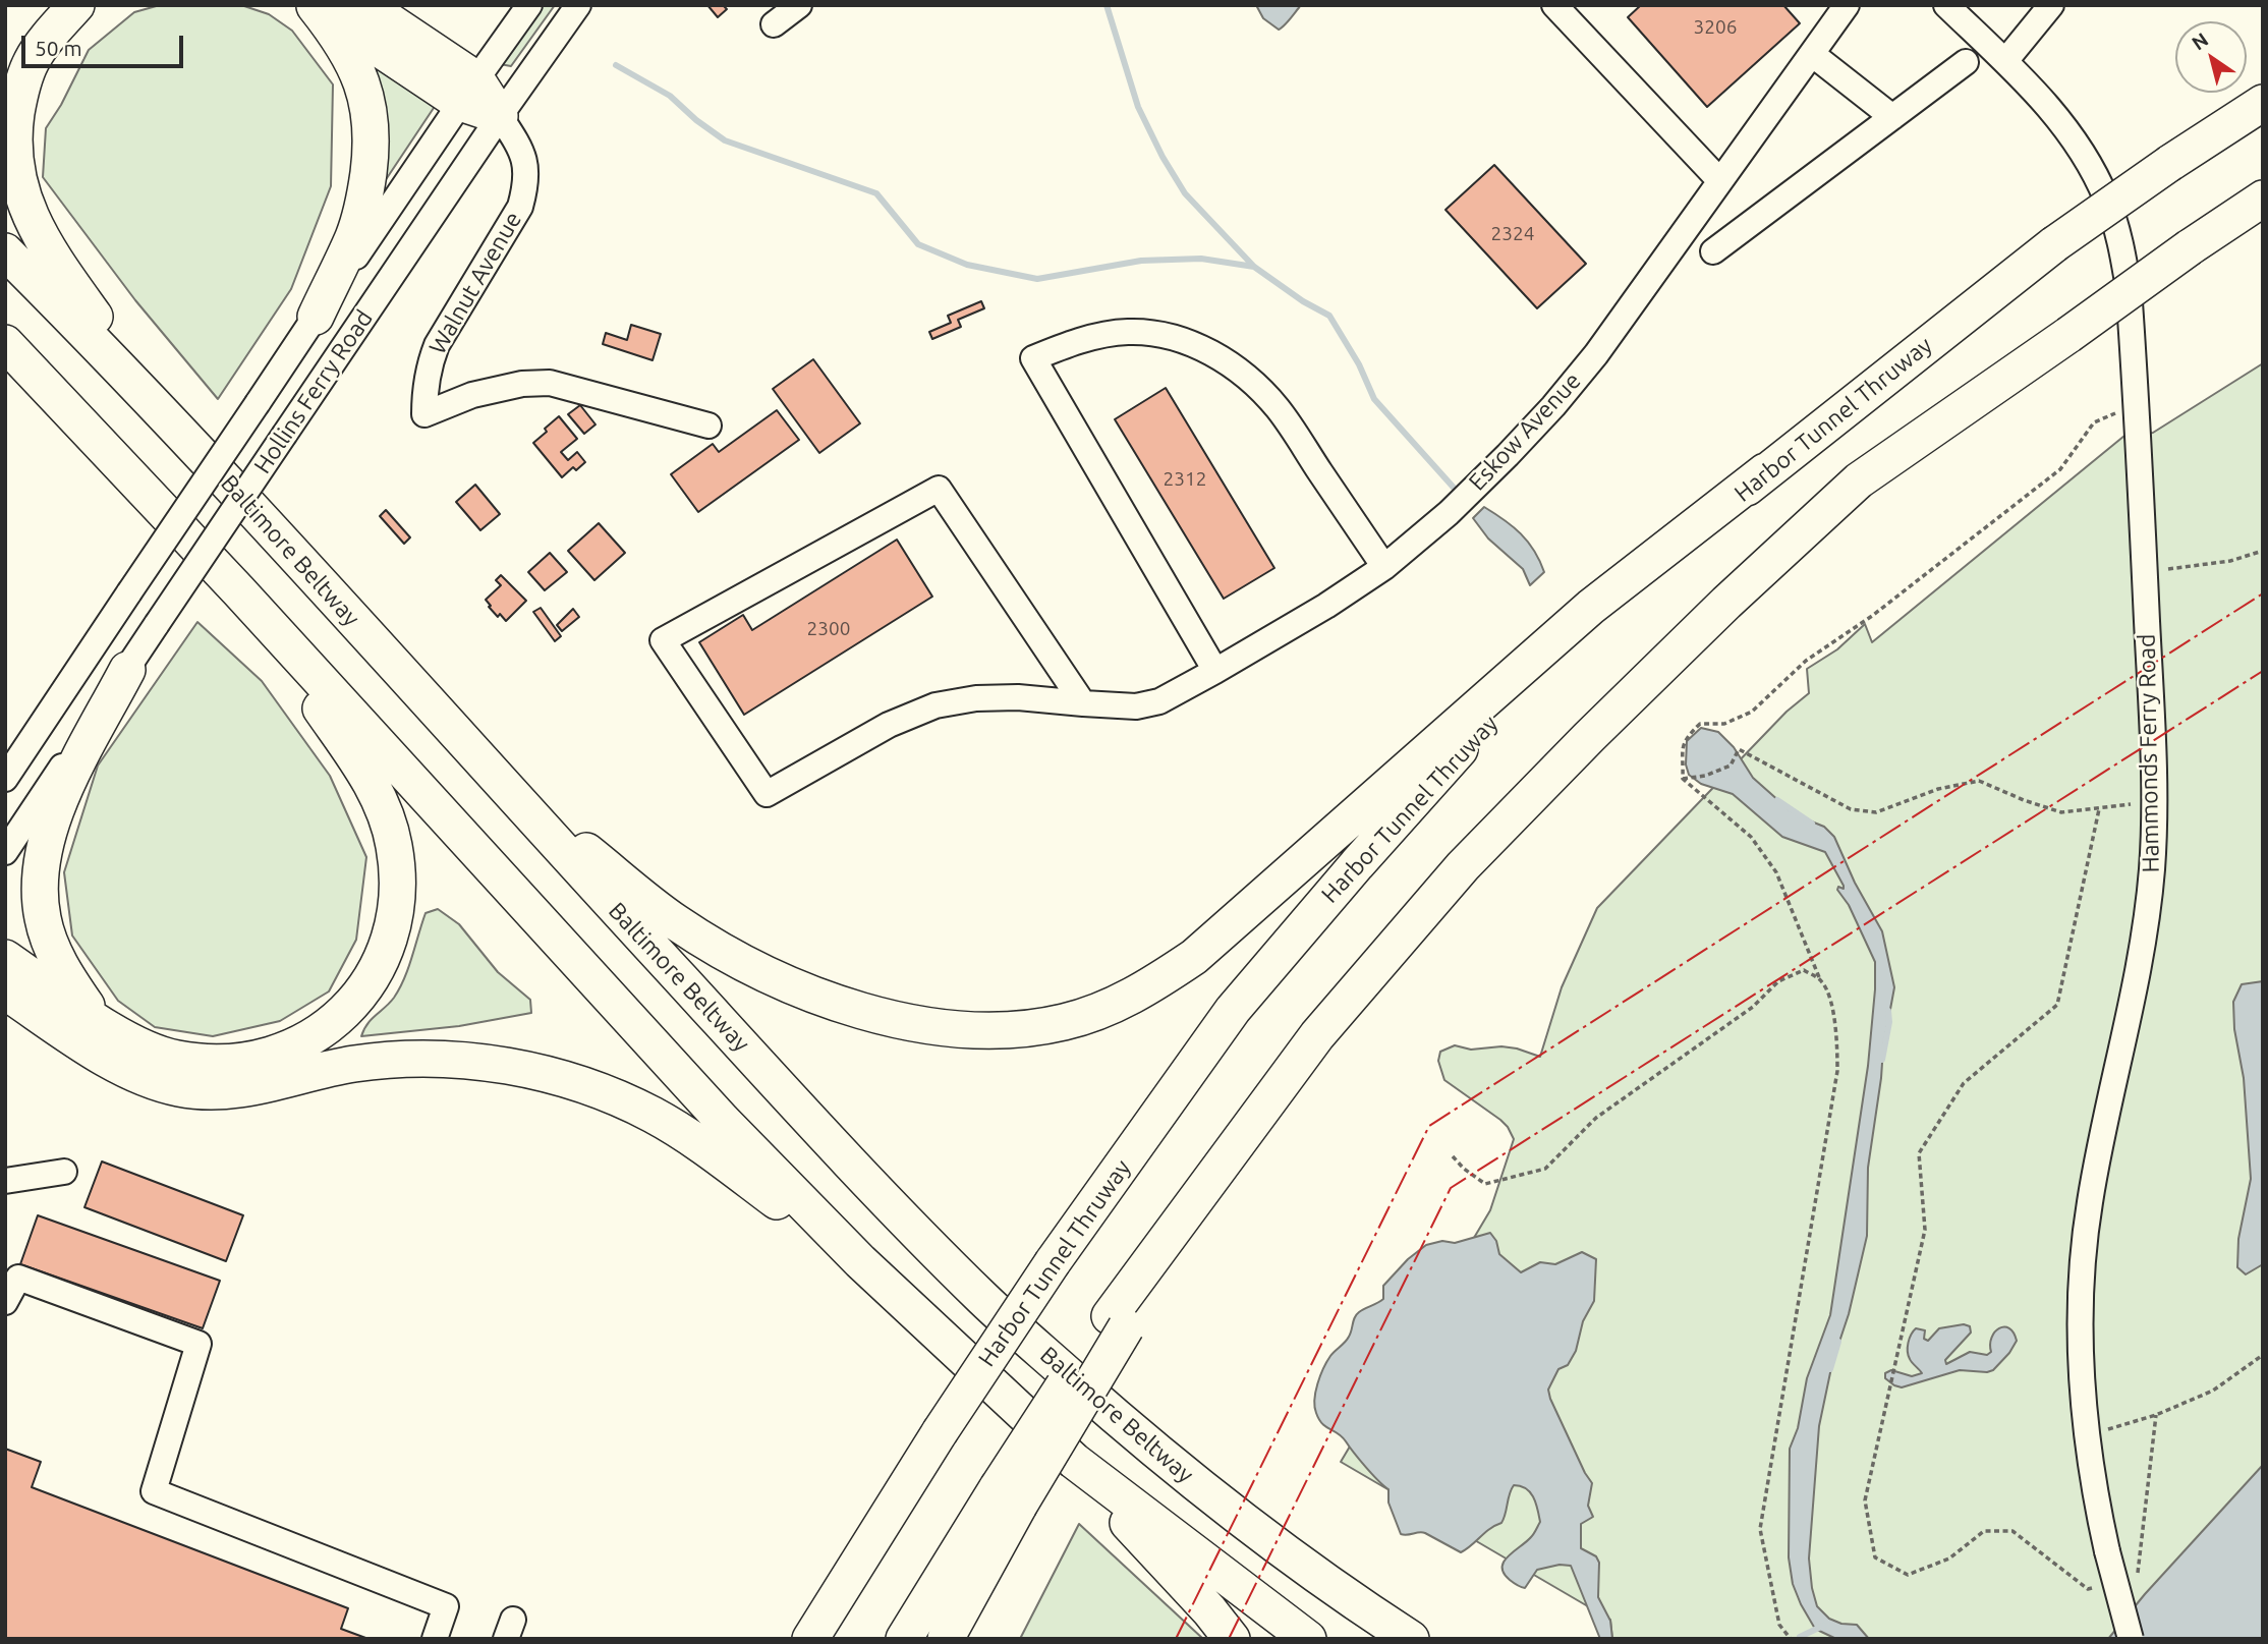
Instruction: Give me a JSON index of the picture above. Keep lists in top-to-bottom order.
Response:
{
  "streets": {
    "highway": ["Harbor Tunnel Thruway", "Baltimore Beltway"],
    "street": [
      "Walnut Avenue",
      "Hollins Ferry Road",
      "Eskow Avenue",
      "Hammonds Ferry Road"
    ]
  },
  "crossings": [
    ["Walnut Avenue", "Hollins Ferry Road"]
  ],
  "house_numbers": [
    "3206",
    "2324",
    "2312",
    "2300"
  ],
  "scale_bar": "50 m",
  "north": "top left"
}
